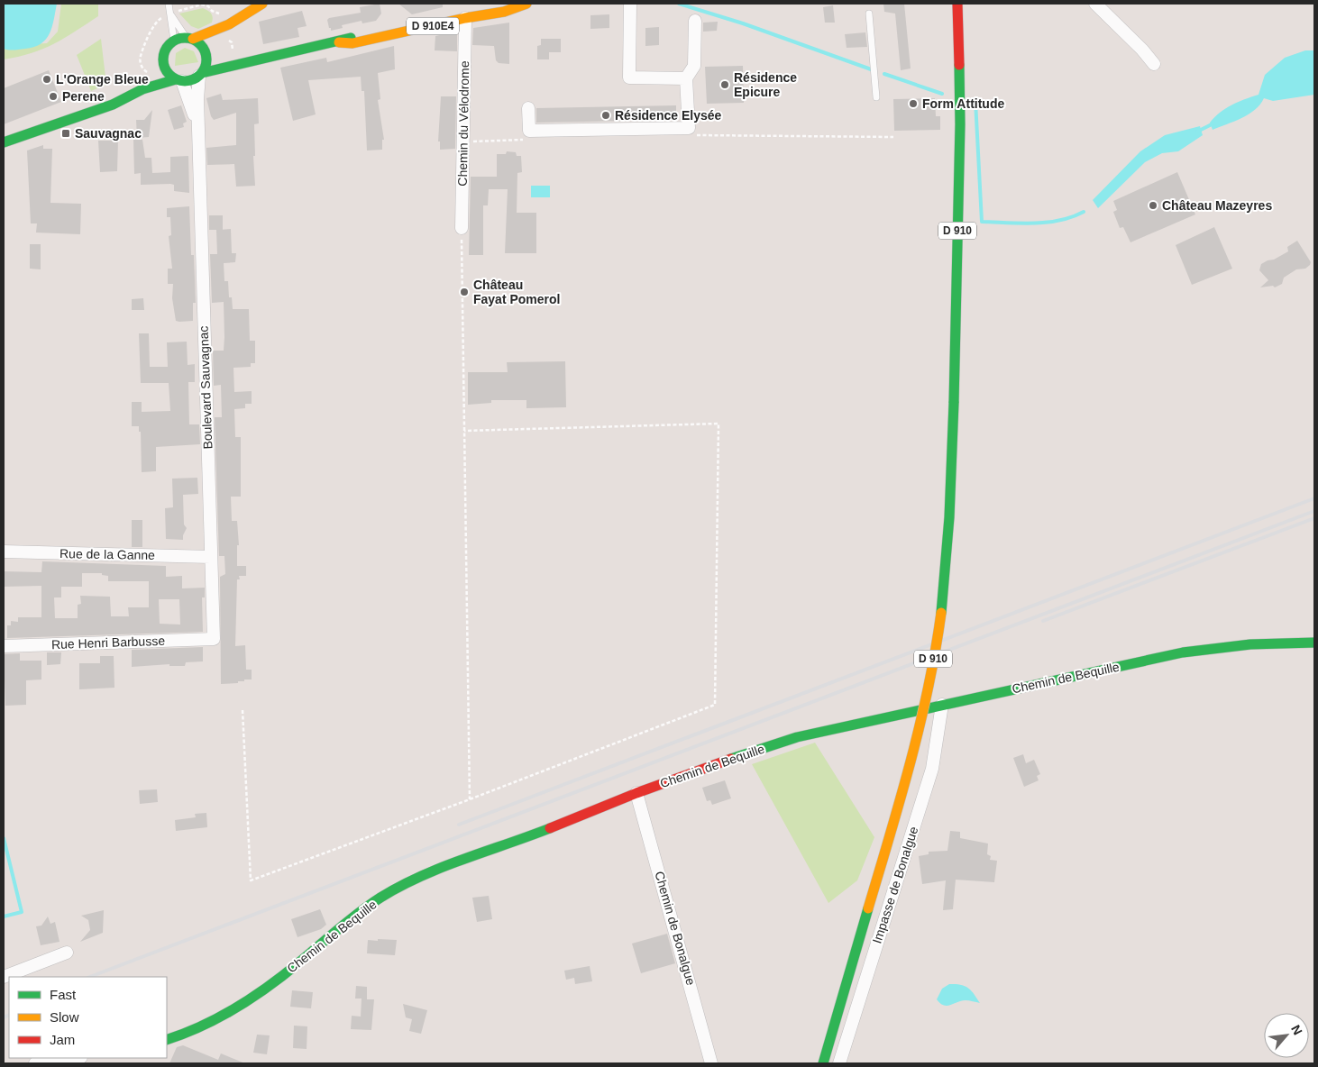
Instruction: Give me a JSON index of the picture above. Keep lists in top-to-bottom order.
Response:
{
  "streets": {
    "main road": ["D 910E4", "D 910", "Chemin de Bequille"],
    "street": [
      "Chemin du Vélodrome",
      "Boulevard Sauvagnac",
      "Rue de la Ganne",
      "Rue Henri Barbusse",
      "Impasse de Bonalgue",
      "Chemin de Bonalgue"
    ]
  },
  "crossings": [
    ["D 910E4", "Chemin du Vélodrome"],
    ["D 910E4", "Boulevard Sauvagnac"],
    ["Boulevard Sauvagnac", "Rue de la Ganne"],
    ["Boulevard Sauvagnac", "Rue Henri Barbusse"],
    ["Chemin de Bequille", "Impasse de Bonalgue"],
    ["Chemin de Bequille", "Chemin de Bonalgue"]
  ],
  "places": {
    "other": [
      "L'Orange Bleue",
      "Résidence Epicure",
      "Perene",
      "Form Attitude",
      "Résidence Elysée",
      "Château Mazeyres",
      "Château Fayat Pomerol"
    ],
    "transit": ["Sauvagnac"]
  },
  "legend": ["Fast", "Slow", "Jam"],
  "north": "top right"
}
